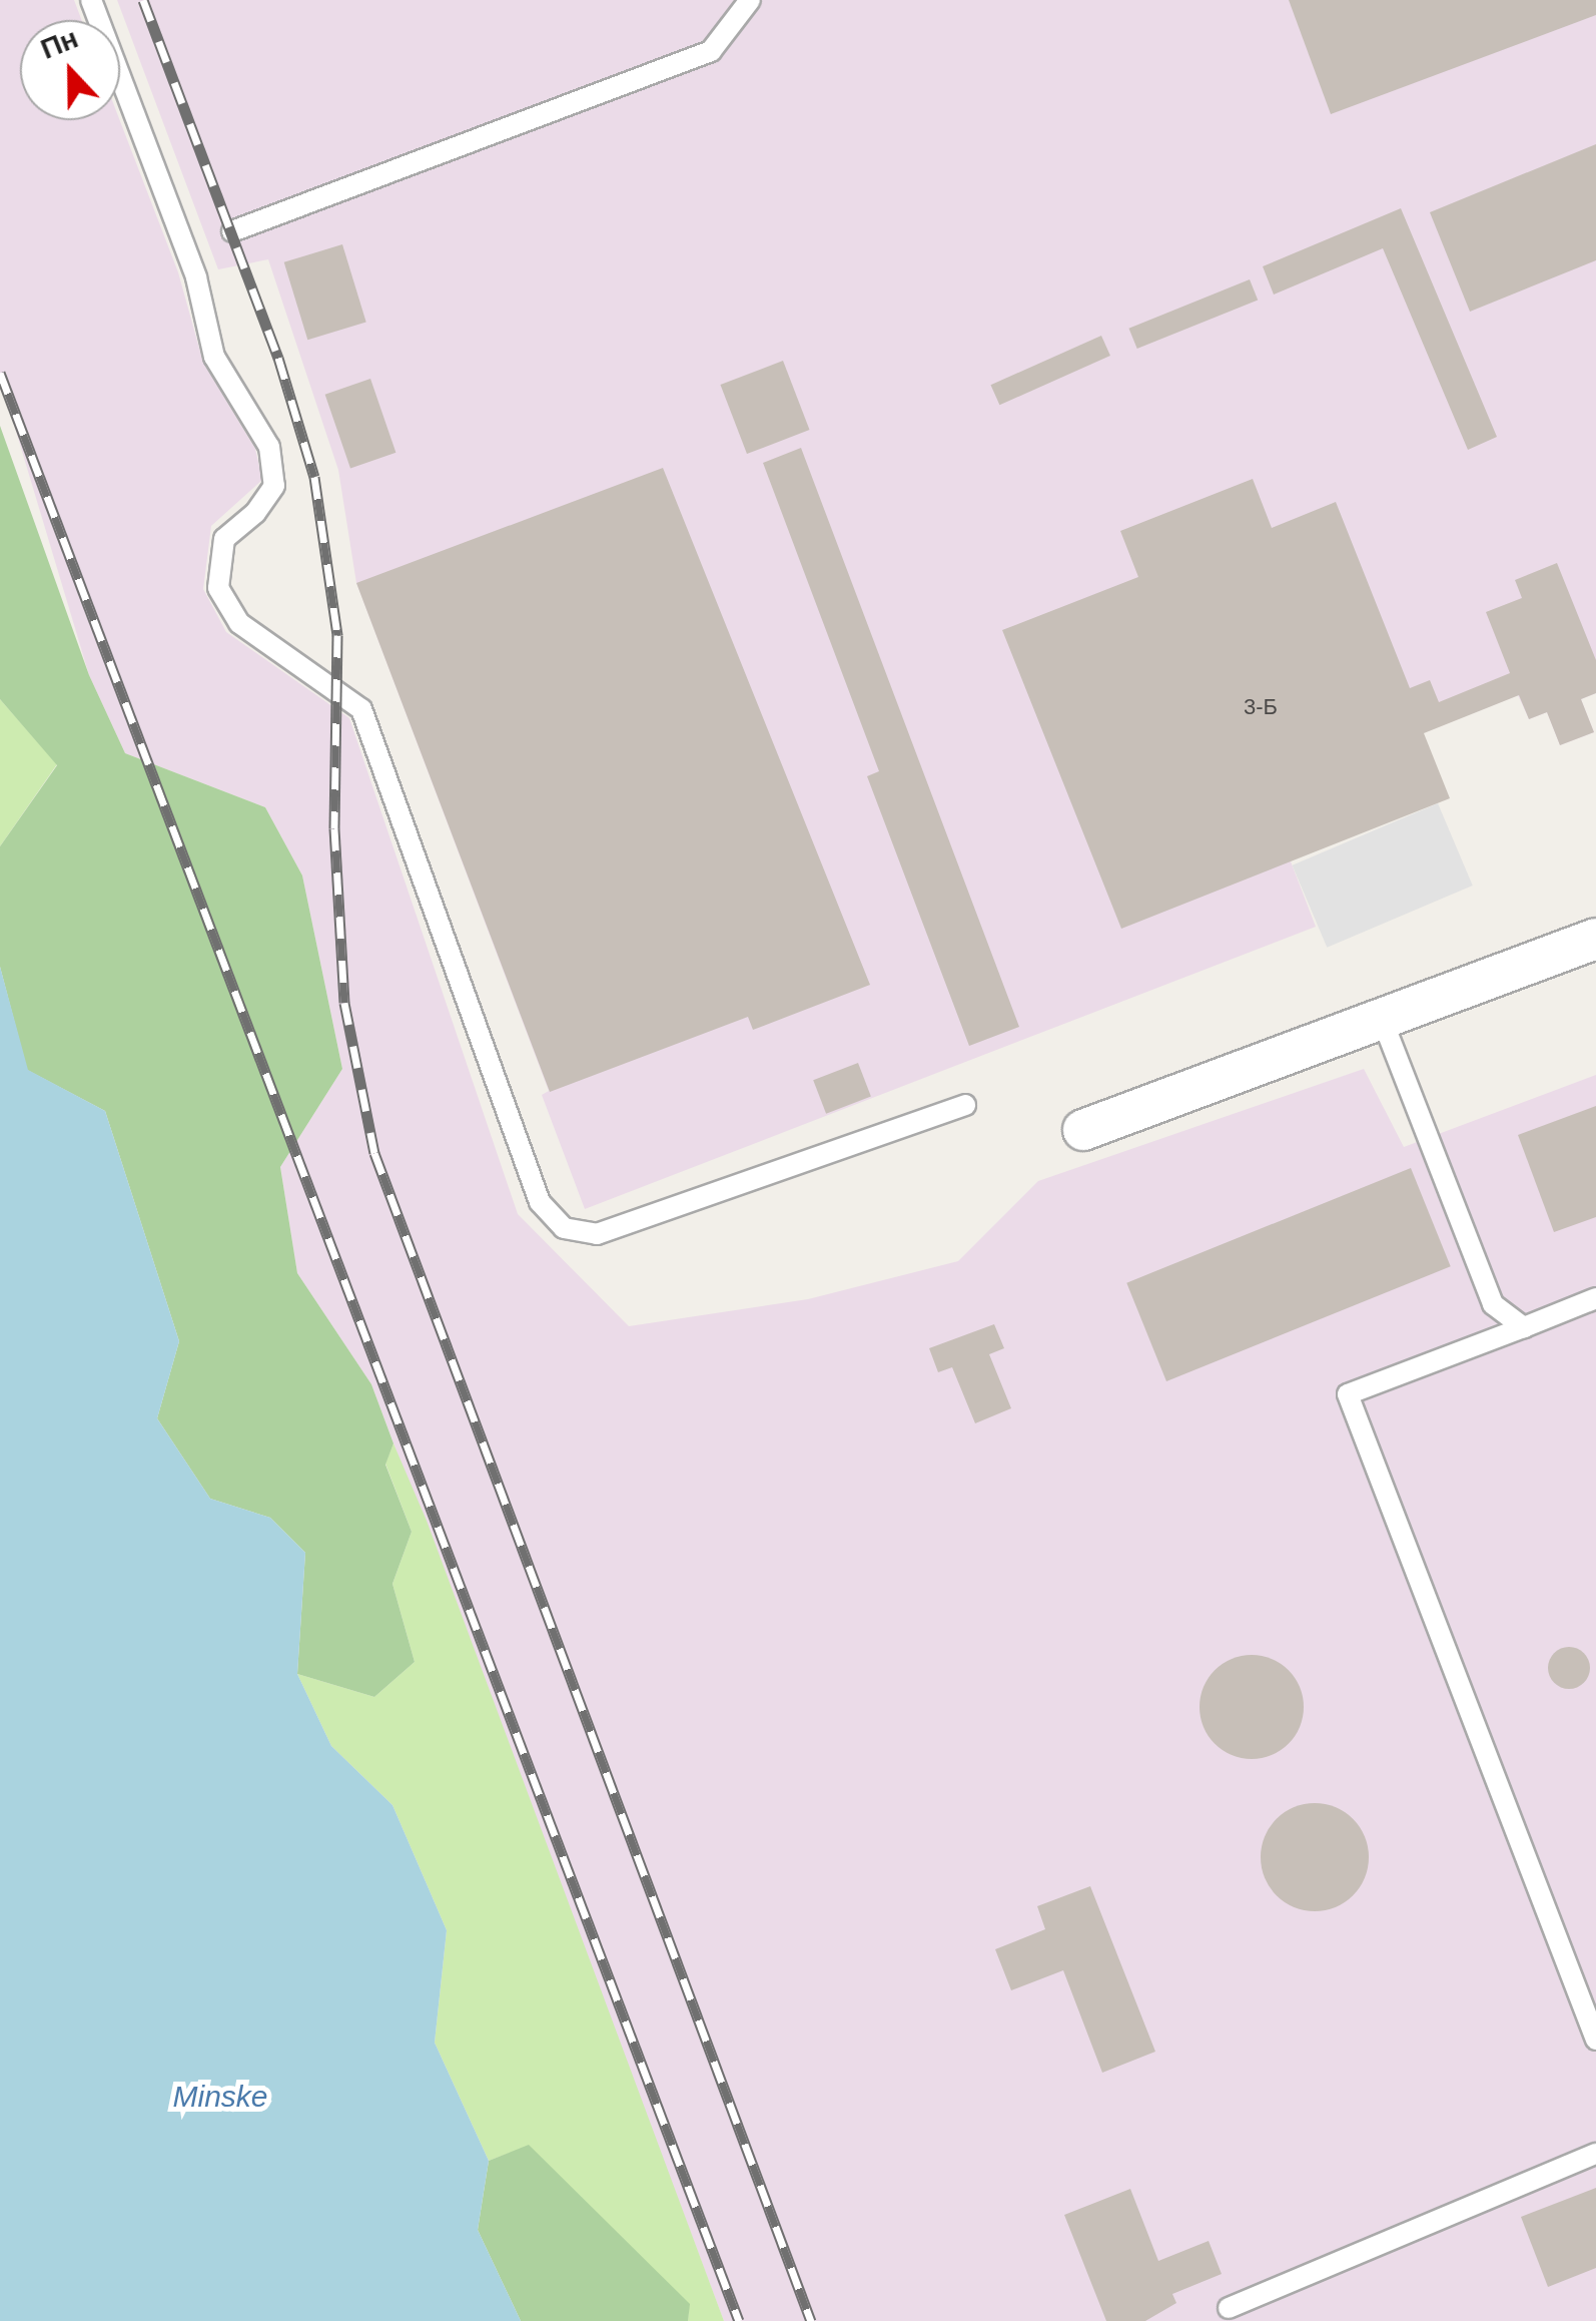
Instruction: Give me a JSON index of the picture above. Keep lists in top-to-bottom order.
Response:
{
  "water": ["Minske"],
  "house_numbers": ["3-Б"],
  "north": "top"
}
